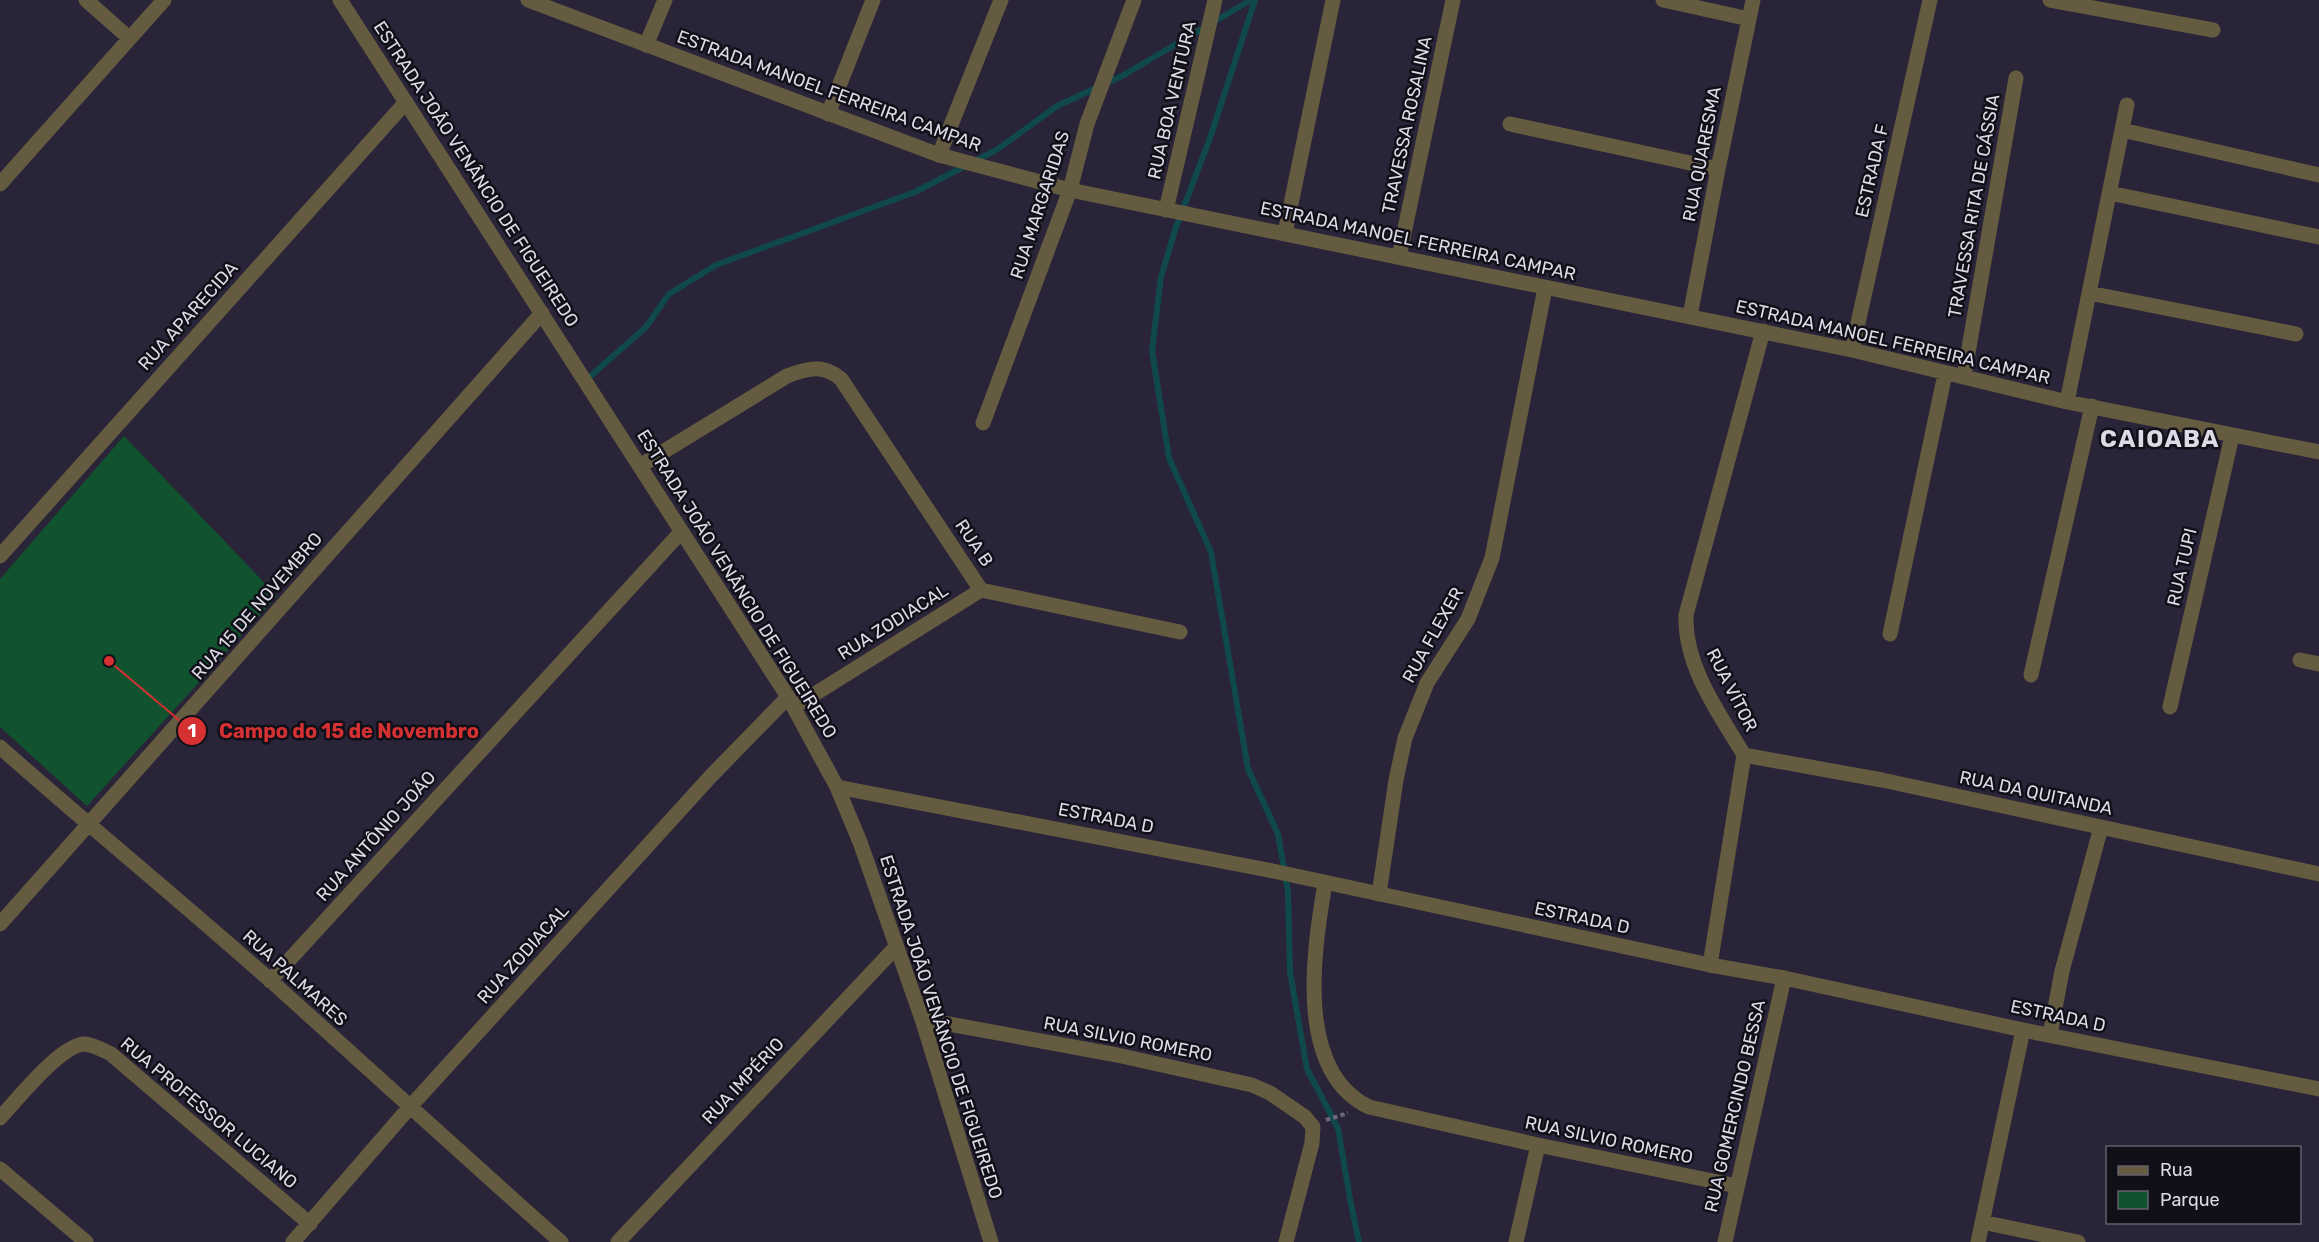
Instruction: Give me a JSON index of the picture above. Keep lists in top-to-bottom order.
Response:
{
  "streets": {
    "street": [
      "ESTRADA MANOEL FERREIRA CAMPAR",
      "RUA BOA VENTURA",
      "TRAVESSA ROSALINA",
      "RUA QUARESMA",
      "ESTRADA F",
      "ESTRADA JOÃO VENÂNCIO DE FIGUEIREDO",
      "RUA MARGARIDAS",
      "TRAVESSA RITA DE CÁSSIA",
      "RUA APARECIDA",
      "RUA B",
      "RUA TUPI",
      "RUA 15 DE NOVEMBRO",
      "RUA ZODIACAL",
      "RUA FLEXER",
      "RUA VÍTOR",
      "RUA DA QUITANDA",
      "ESTRADA D",
      "RUA ANTÔNIO JOÃO",
      "RUA PALMARES",
      "RUA SILVIO ROMERO",
      "RUA IMPÉRIO",
      "RUA GOMERCINDO BESSA",
      "RUA PROFESSOR LUCIANO"
    ]
  },
  "crossings": [
    ["ESTRADA MANOEL FERREIRA CAMPAR", "RUA BOA VENTURA"],
    ["ESTRADA MANOEL FERREIRA CAMPAR", "TRAVESSA ROSALINA"],
    ["ESTRADA MANOEL FERREIRA CAMPAR", "RUA QUARESMA"],
    ["ESTRADA MANOEL FERREIRA CAMPAR", "ESTRADA F"],
    ["ESTRADA MANOEL FERREIRA CAMPAR", "RUA MARGARIDAS"],
    ["ESTRADA MANOEL FERREIRA CAMPAR", "TRAVESSA RITA DE CÁSSIA"],
    ["ESTRADA MANOEL FERREIRA CAMPAR", "RUA TUPI"],
    ["ESTRADA MANOEL FERREIRA CAMPAR", "RUA FLEXER"],
    ["ESTRADA MANOEL FERREIRA CAMPAR", "RUA VÍTOR"],
    ["ESTRADA JOÃO VENÂNCIO DE FIGUEIREDO", "RUA APARECIDA"],
    ["ESTRADA JOÃO VENÂNCIO DE FIGUEIREDO", "RUA B"],
    ["ESTRADA JOÃO VENÂNCIO DE FIGUEIREDO", "RUA 15 DE NOVEMBRO"],
    ["ESTRADA JOÃO VENÂNCIO DE FIGUEIREDO", "RUA ZODIACAL"],
    ["ESTRADA JOÃO VENÂNCIO DE FIGUEIREDO", "ESTRADA D"],
    ["ESTRADA JOÃO VENÂNCIO DE FIGUEIREDO", "RUA ANTÔNIO JOÃO"],
    ["ESTRADA JOÃO VENÂNCIO DE FIGUEIREDO", "RUA SILVIO ROMERO"],
    ["ESTRADA JOÃO VENÂNCIO DE FIGUEIREDO", "RUA IMPÉRIO"],
    ["RUA B", "RUA ZODIACAL"],
    ["RUA 15 DE NOVEMBRO", "RUA PALMARES"],
    ["RUA ZODIACAL", "RUA PALMARES"],
    ["RUA ZODIACAL", "RUA PROFESSOR LUCIANO"],
    ["RUA FLEXER", "ESTRADA D"],
    ["RUA VÍTOR", "RUA DA QUITANDA"],
    ["RUA VÍTOR", "ESTRADA D"],
    ["ESTRADA D", "RUA SILVIO ROMERO"],
    ["ESTRADA D", "RUA GOMERCINDO BESSA"],
    ["RUA ANTÔNIO JOÃO", "RUA PALMARES"],
    ["RUA SILVIO ROMERO", "RUA GOMERCINDO BESSA"]
  ],
  "districts": ["CAIOABA"],
  "places": ["Campo do 15 de Novembro"],
  "legend": ["Rua", "Parque"]
}
